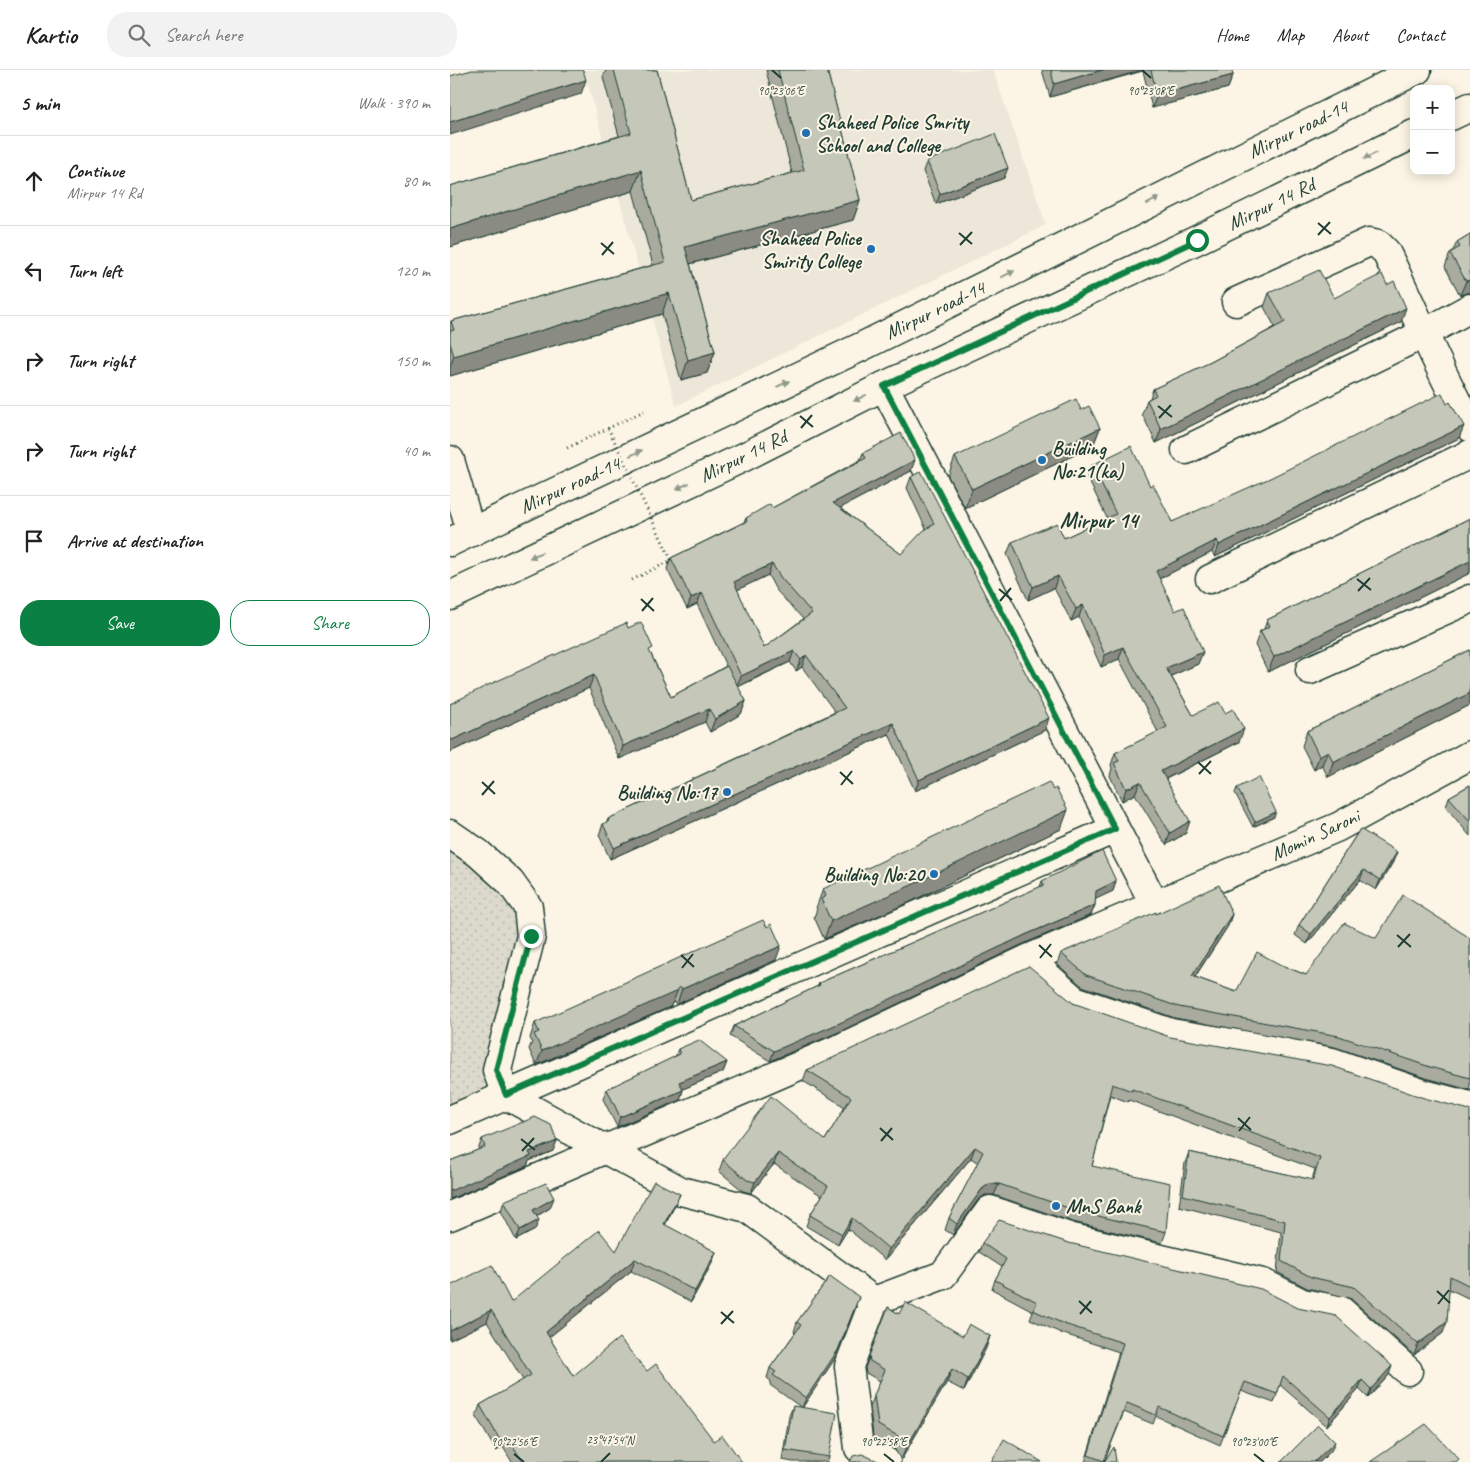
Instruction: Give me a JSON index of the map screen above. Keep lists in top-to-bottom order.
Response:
{
  "streets": {
    "street": ["Mirpur road-14", "Mirpur 14 Rd", "Momin Saroni"]
  },
  "one_way": ["Mirpur road-14", "Mirpur 14 Rd"],
  "districts": ["Mirpur 14"],
  "places": [
    "Shaheed Police Smrity School and College",
    "Shaheed Police Smirity College",
    "Building No:21(ka)",
    "Building No:17",
    "Building No:20",
    "MnS Bank"
  ],
  "page": {
    "header": "Kartio",
    "search": "Search here",
    "nav": [
      "Home",
      "Map",
      "About",
      "Contact"
    ],
    "heading": ["5 min", "Walk · 390 m"],
    "map_buttons": ["+", "−"],
    "list": [
      ["Continue", "Mirpur 14 Rd", "80 m"],
      ["Turn left", "120 m"],
      ["Turn right", "150 m"],
      ["Turn right", "40 m"],
      "Arrive at destination"
    ],
    "buttons": ["Save", "Share"]
  },
  "coordinates": [
    "90°23'06\"E",
    "90°23'08\"E",
    "23°47'54\"N",
    "90°22'56\"E",
    "90°22'58\"E",
    "90°23'00\"E"
  ]
}
